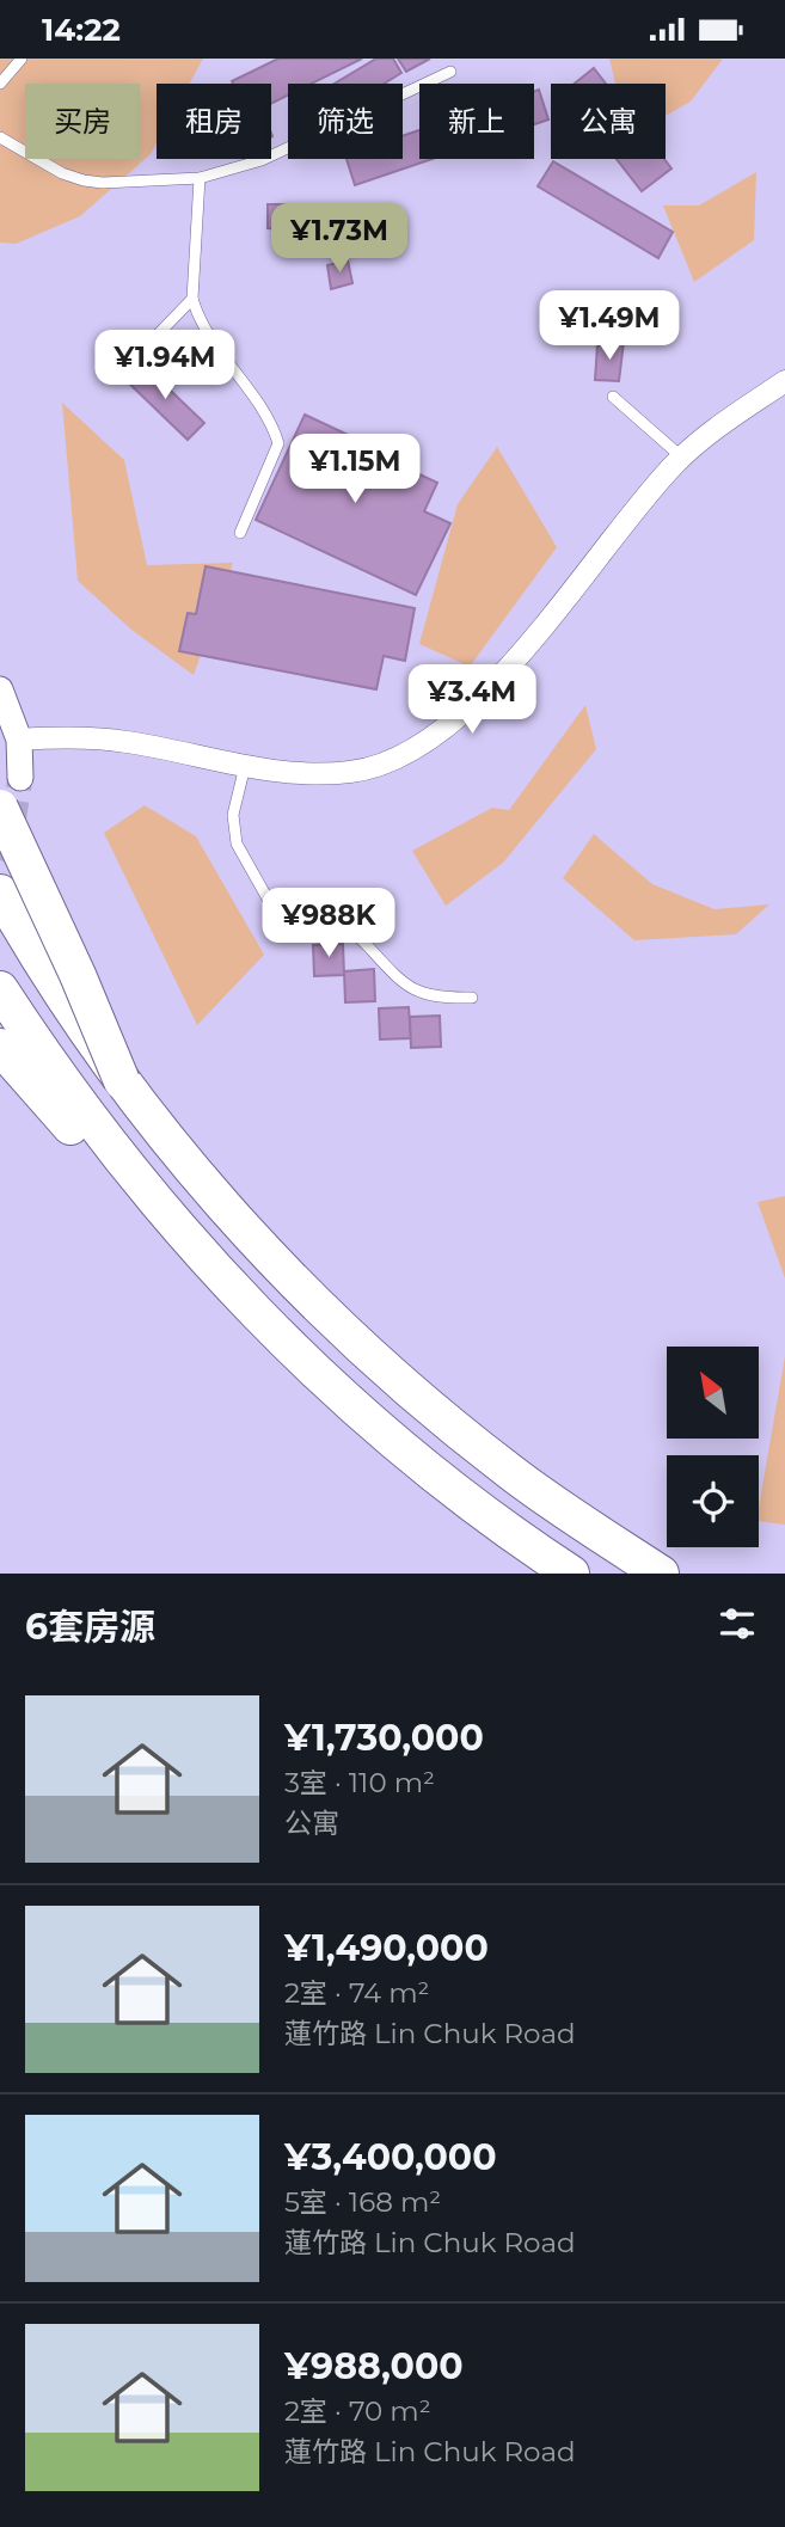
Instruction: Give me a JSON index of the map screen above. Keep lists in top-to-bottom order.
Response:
{
  "north": "top left",
  "page": {
    "status": "14:22",
    "chip": [
      "买房",
      "租房",
      "筛选",
      "新上",
      "公寓"
    ],
    "price": [
      "¥1.73M",
      "¥1.49M",
      "¥1.94M",
      "¥1.15M",
      "¥3.4M",
      "¥988K"
    ],
    "heading": "6套房源",
    "list": [
      {
        "name": "¥1,730,000",
        "note": "3室 · 110 m² · 公寓"
      },
      {
        "name": "¥1,490,000",
        "note": "2室 · 74 m² · 蓮竹路 Lin Chuk Road"
      },
      {
        "name": "¥3,400,000",
        "note": "5室 · 168 m² · 蓮竹路 Lin Chuk Road"
      },
      {
        "name": "¥988,000",
        "note": "2室 · 70 m² · 蓮竹路 Lin Chuk Road"
      }
    ]
  }
}
